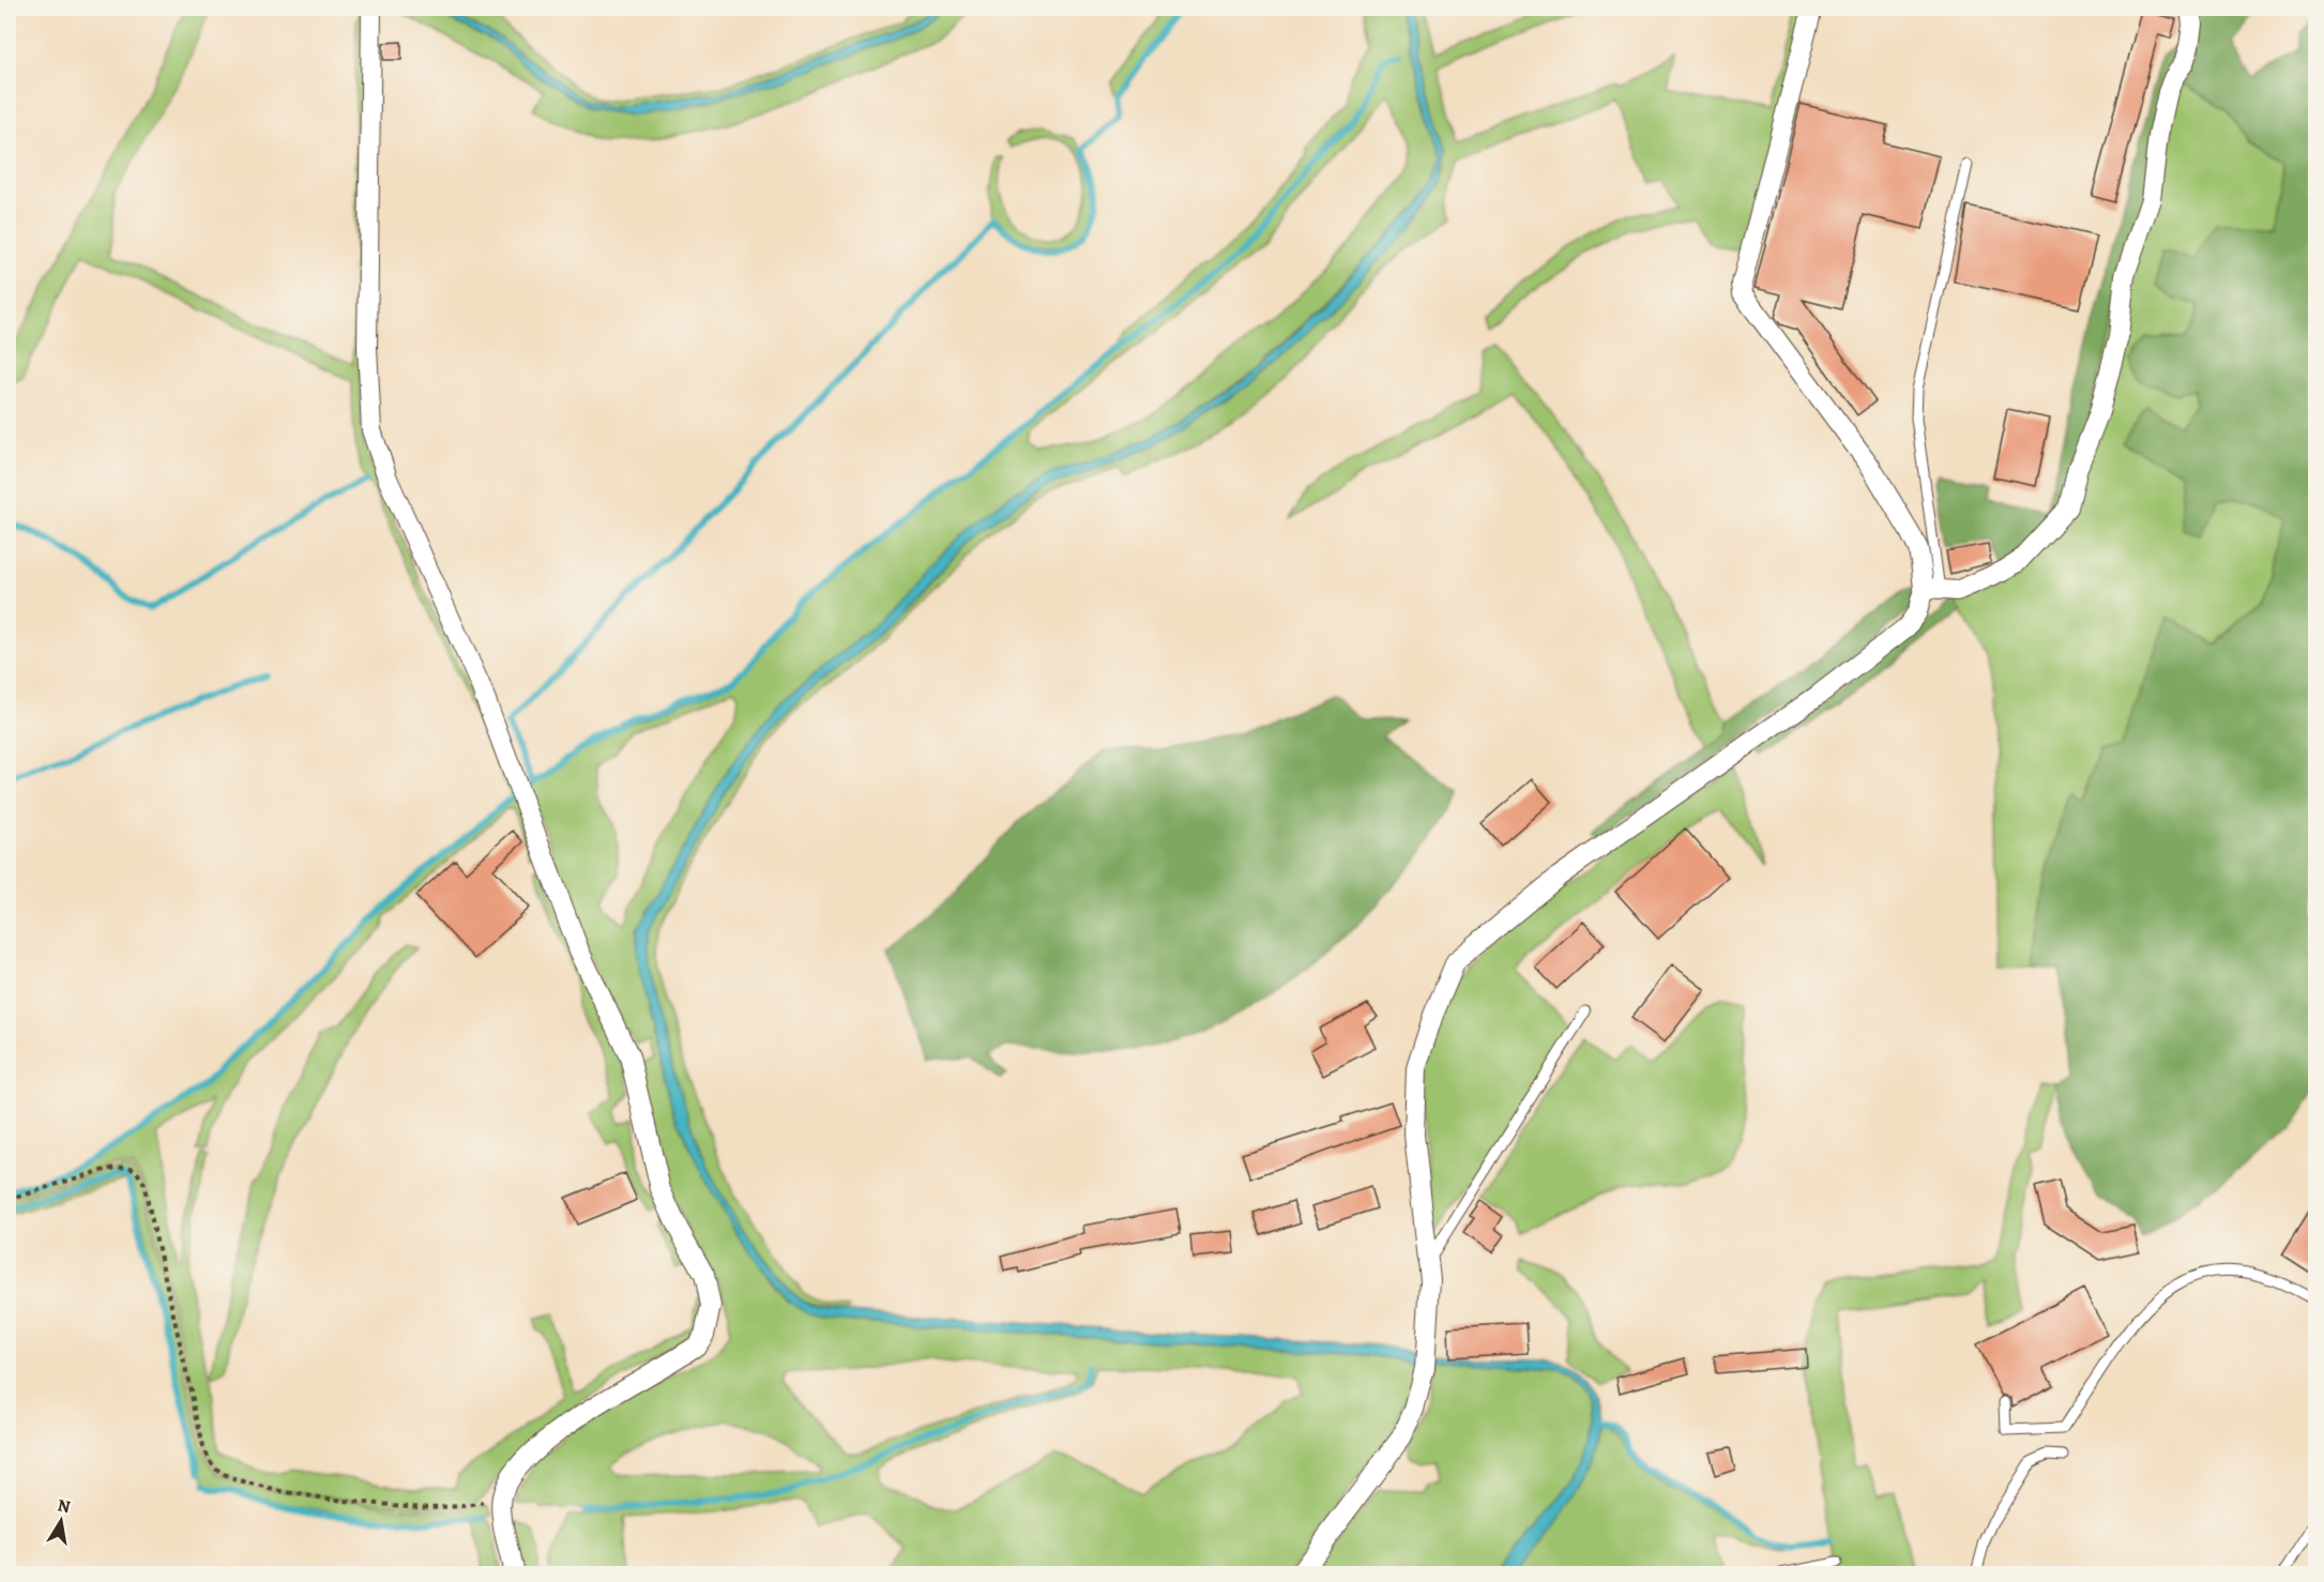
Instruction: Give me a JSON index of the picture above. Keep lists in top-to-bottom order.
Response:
{
  "north": "top"
}
